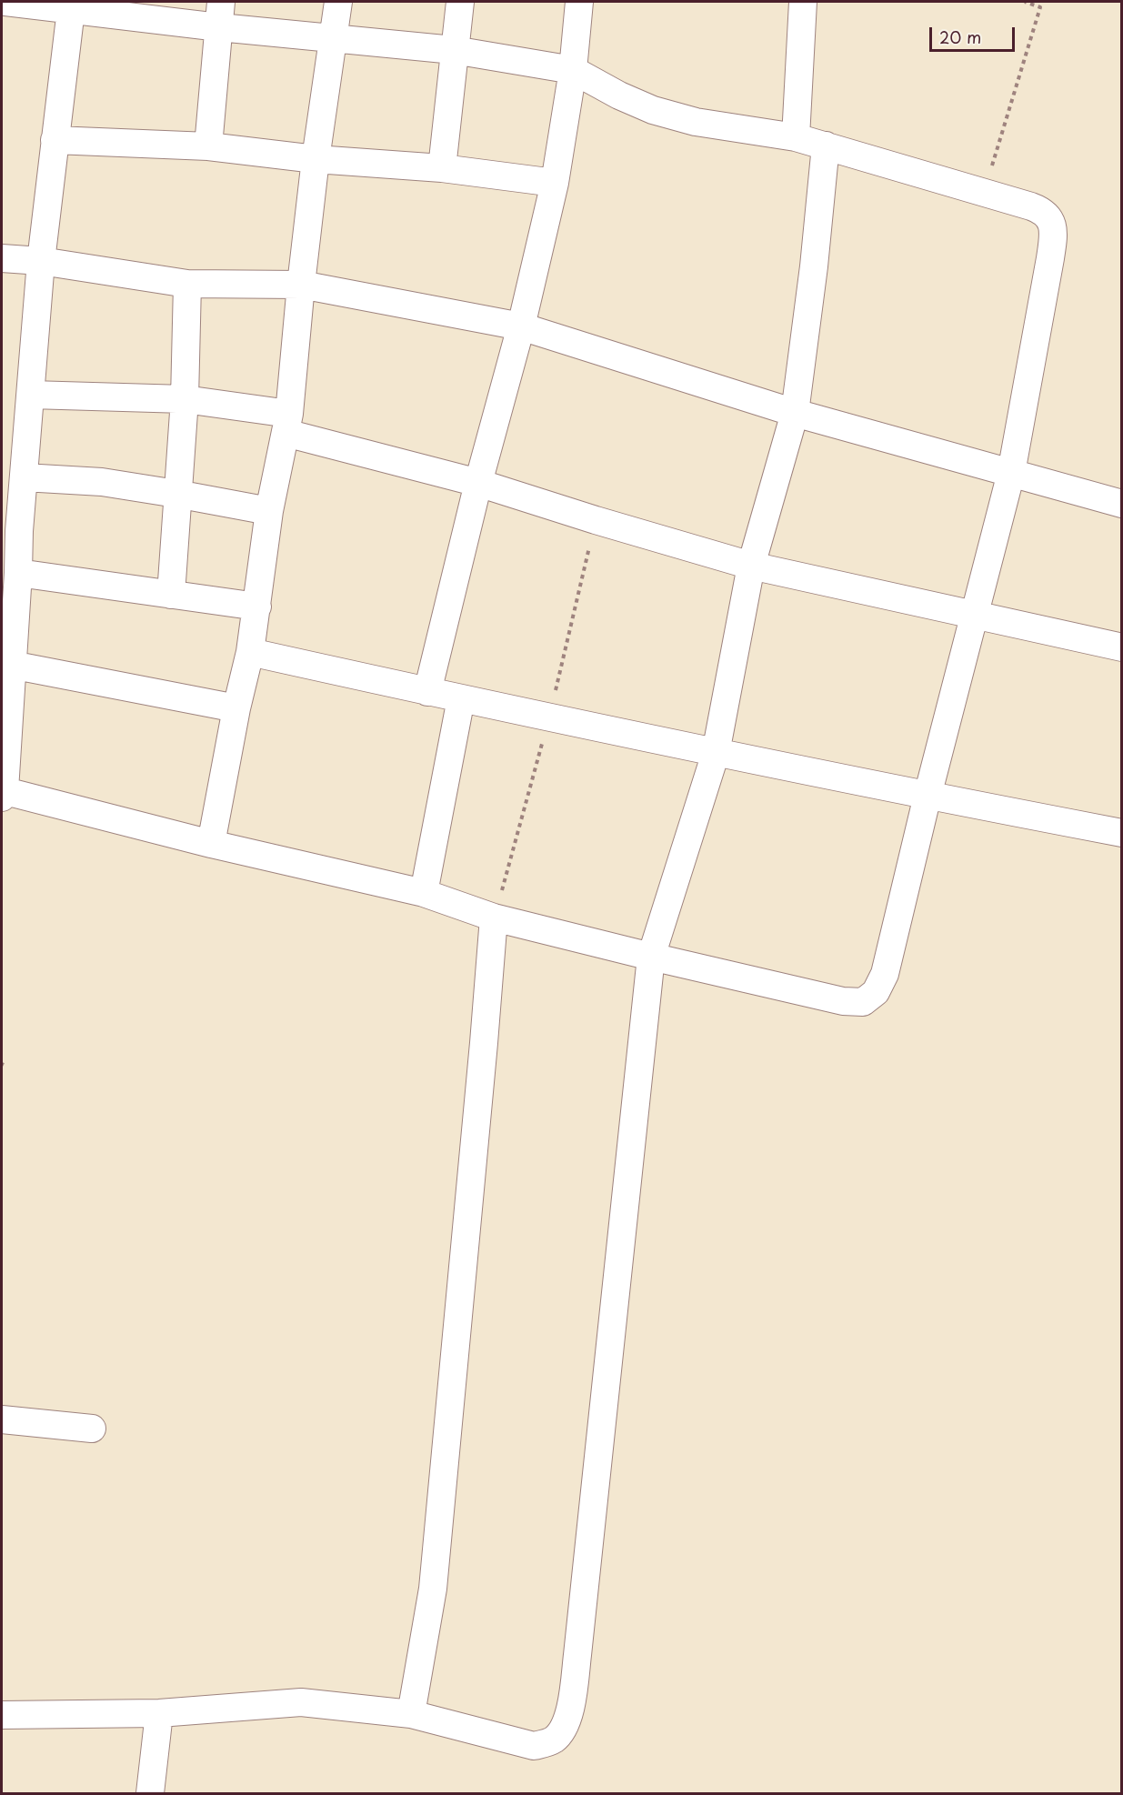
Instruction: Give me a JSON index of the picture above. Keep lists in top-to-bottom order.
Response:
{
  "scale_bar": "20 m"
}
